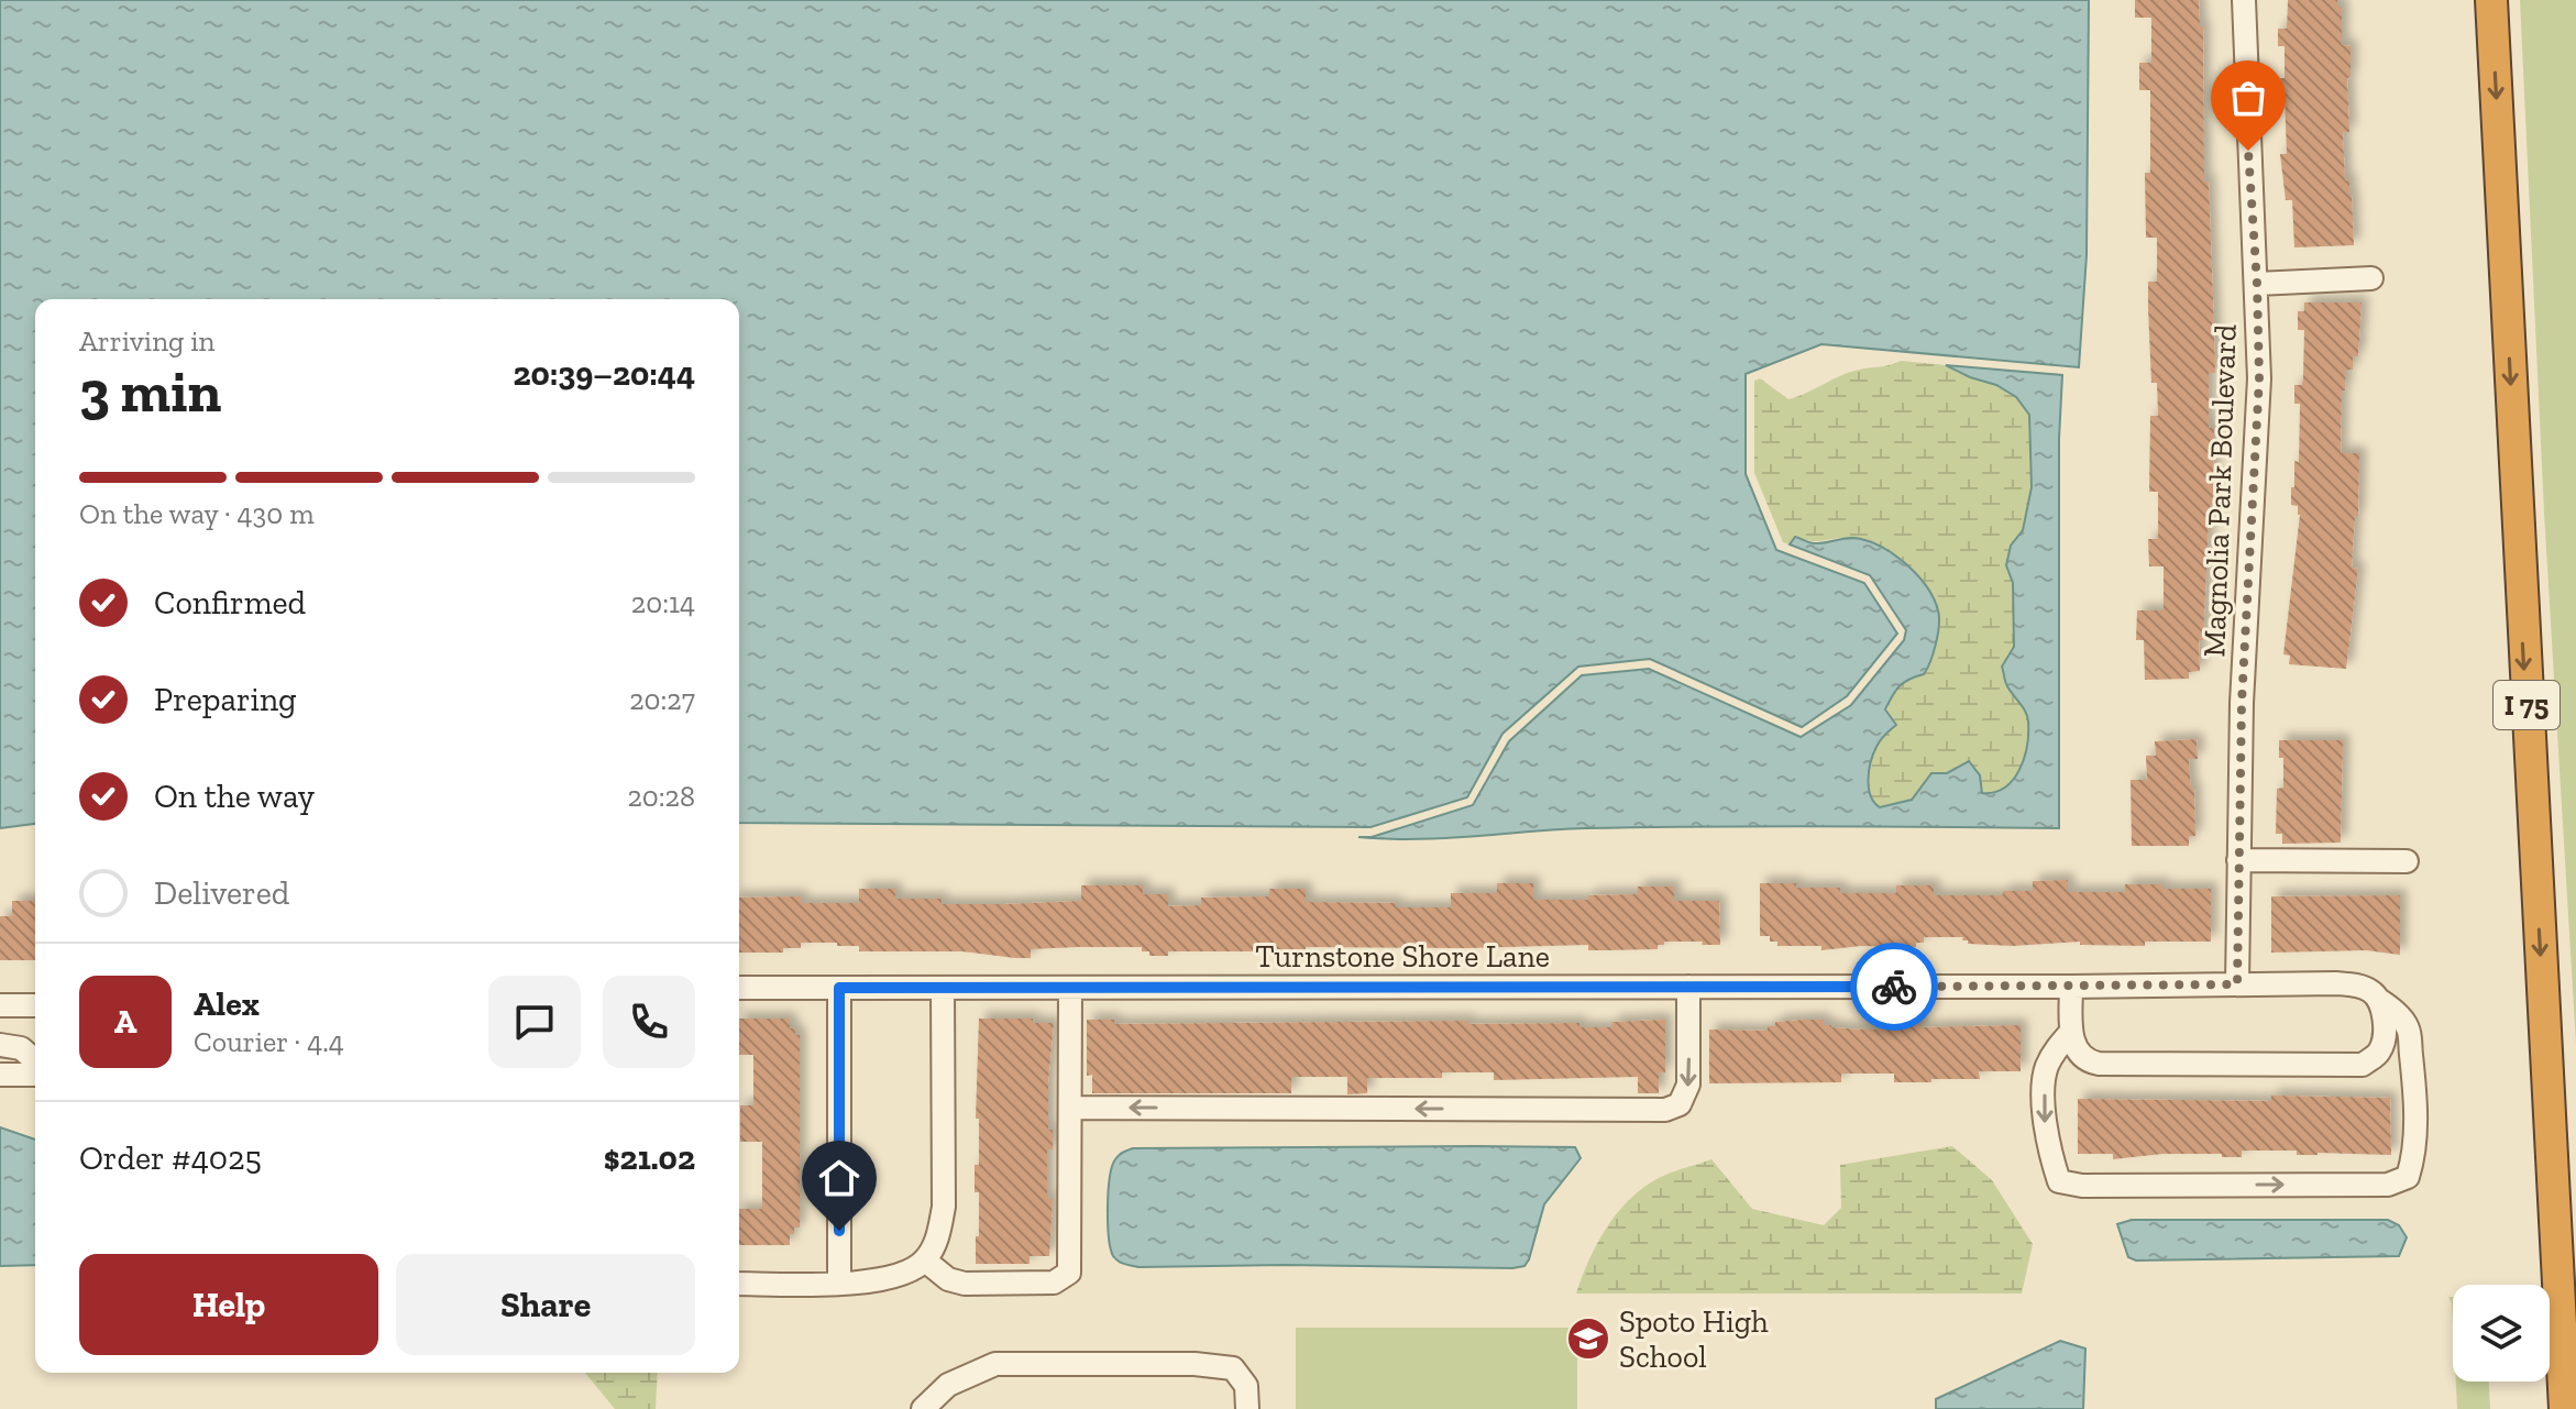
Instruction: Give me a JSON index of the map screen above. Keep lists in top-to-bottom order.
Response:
{
  "streets": {
    "highway": ["I 75"],
    "street": ["Magnolia Park Boulevard", "Turnstone Shore Lane"]
  },
  "crossings": [
    ["Magnolia Park Boulevard", "Turnstone Shore Lane"]
  ],
  "places": {
    "school or university": ["Spoto High School"]
  },
  "page": {
    "heading": ["3 min", "Arriving in", "20:39–20:44"],
    "panel": [
      "Alex",
      "Courier · 4.4",
      "Order #4025",
      "$21.02"
    ],
    "bar": "On the way · 430 m",
    "list": [
      ["Confirmed", "20:14"],
      ["Preparing", "20:27"],
      ["On the way", "20:28"],
      "Delivered"
    ],
    "round": "A",
    "buttons": ["Help", "Share"]
  }
}
